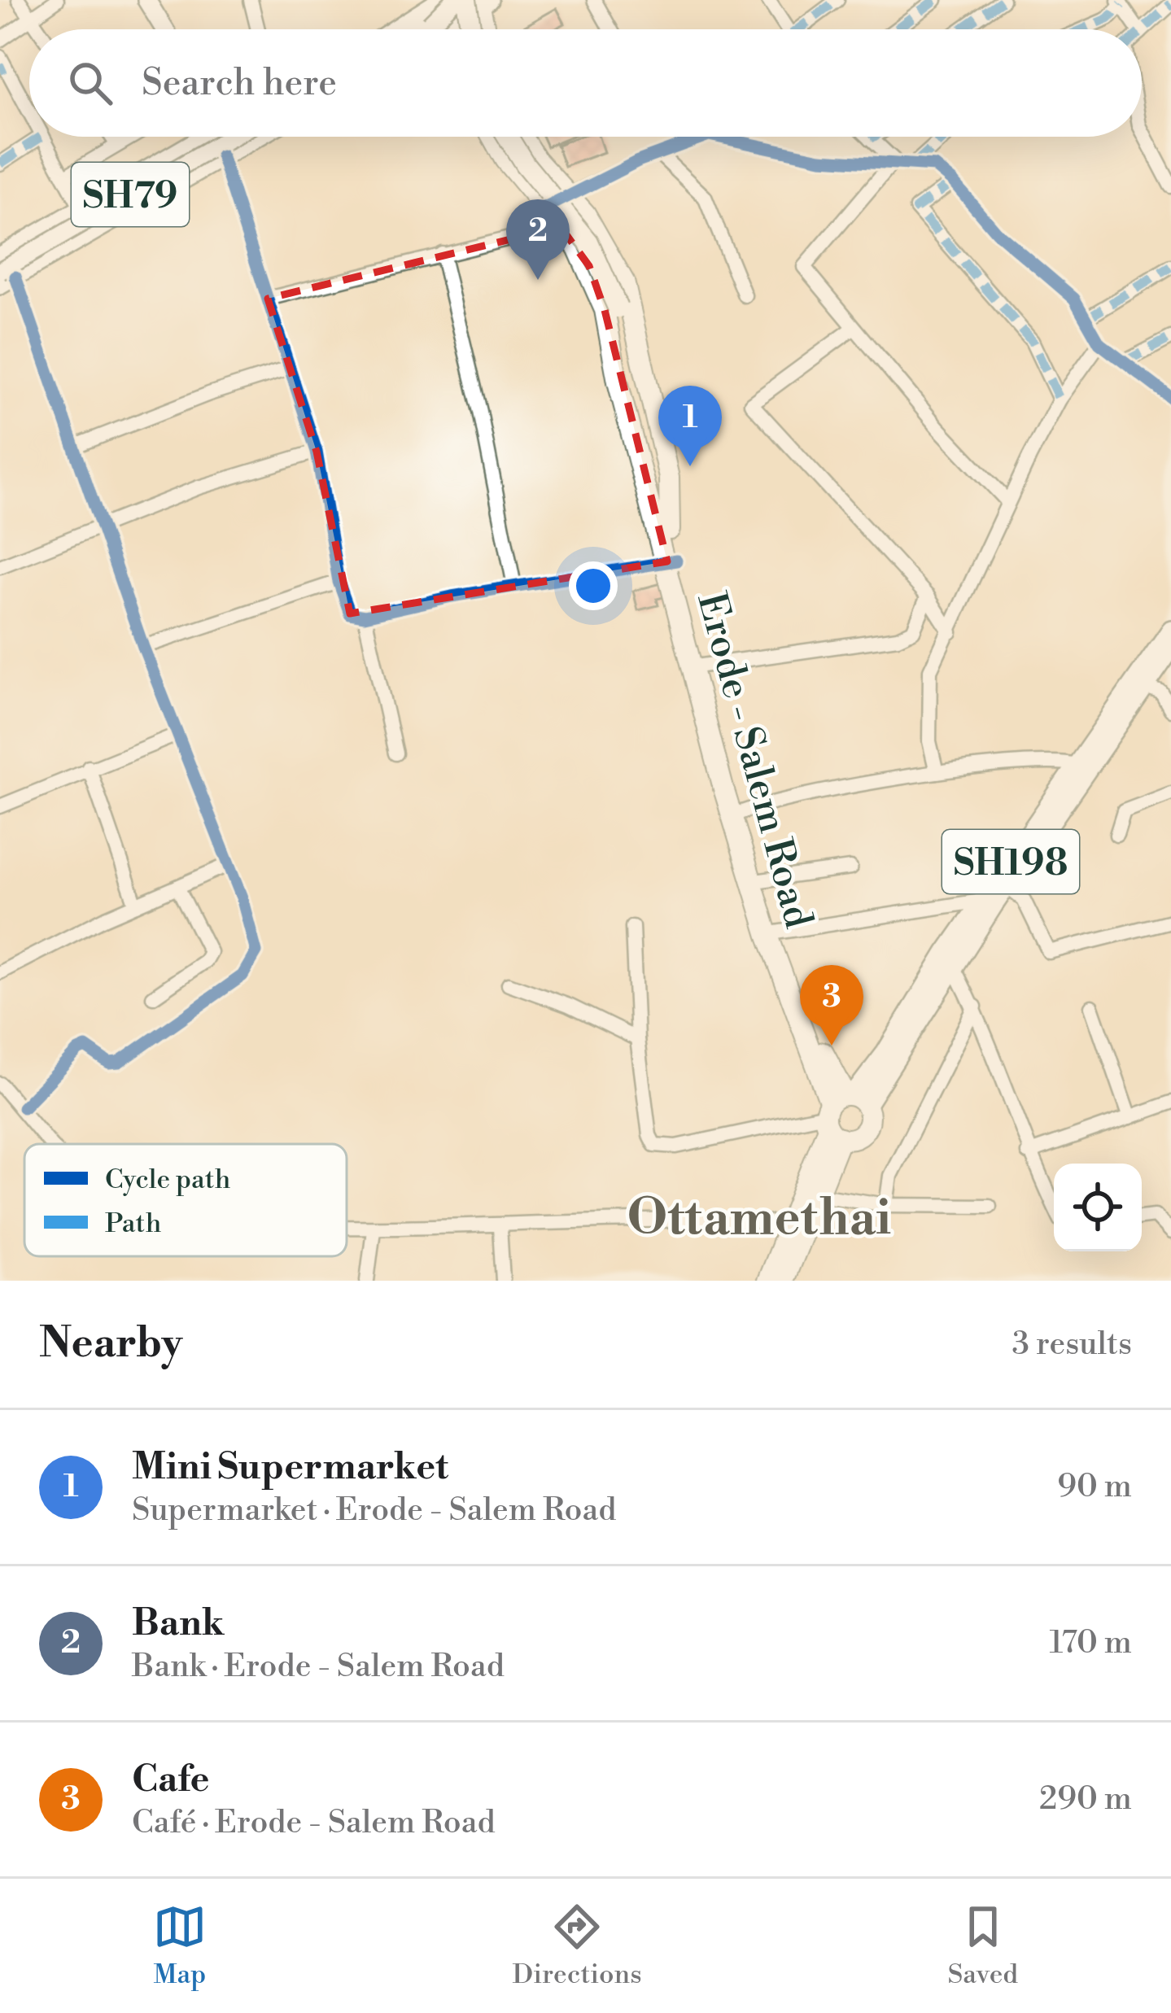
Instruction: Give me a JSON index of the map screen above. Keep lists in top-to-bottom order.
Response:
{
  "streets": {
    "highway": ["Erode - Salem Road"],
    "main road": ["SH79", "SH198"]
  },
  "crossings": [
    ["Erode - Salem Road", "SH198"]
  ],
  "districts": ["Ottamethai"],
  "legend": ["Cycle path", "Path"],
  "page": {
    "search": "Search here",
    "pins": ["2", "1", "3"],
    "heading": ["Nearby", "3 results"],
    "list": [
      {
        "mark": "1",
        "name": "Mini Supermarket",
        "note": "Supermarket · Erode - Salem Road",
        "value": "90 m"
      },
      {
        "mark": "2",
        "name": "Bank",
        "note": "Bank · Erode - Salem Road",
        "value": "170 m"
      },
      {
        "mark": "3",
        "name": "Cafe",
        "note": "Café · Erode - Salem Road",
        "value": "290 m"
      }
    ],
    "nav": ["Map", "Directions", "Saved"]
  }
}
